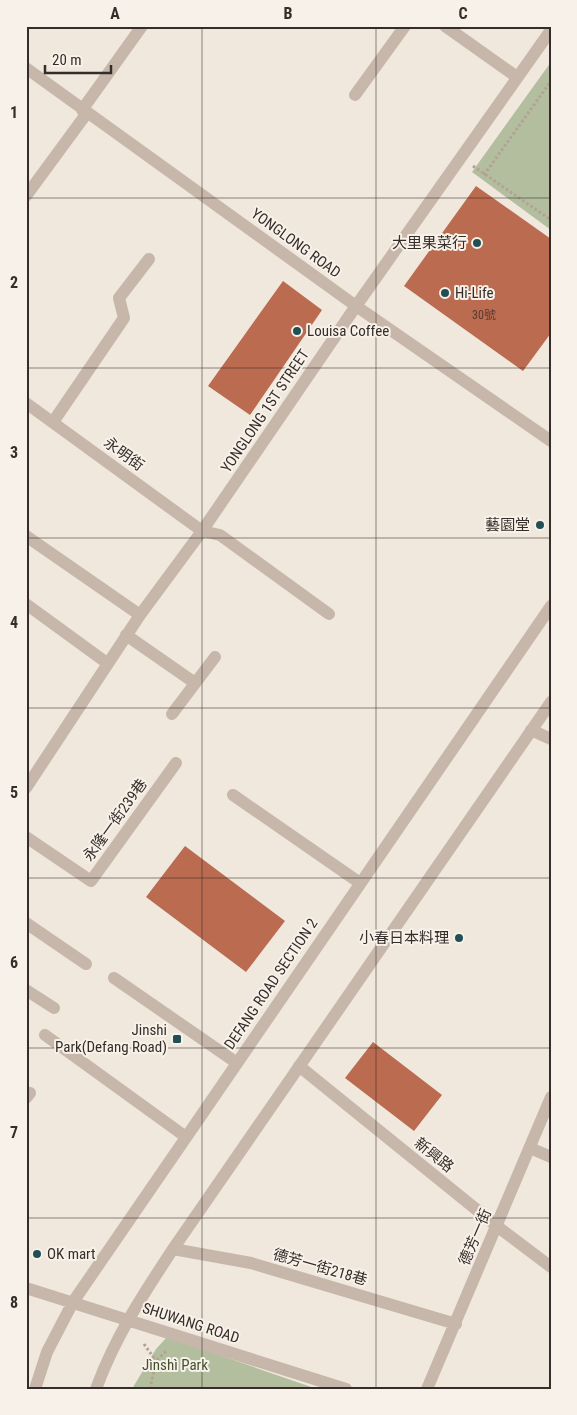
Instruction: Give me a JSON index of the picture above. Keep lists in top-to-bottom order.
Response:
{
  "streets": {
    "street": [
      "YONGLONG ROAD",
      "YONGLONG 1ST STREET",
      "永明街",
      "永隆一街239巷",
      "DEFANG ROAD SECTION 2",
      "新興路",
      "德芳一街",
      "德芳一街218巷",
      "SHUWANG ROAD"
    ]
  },
  "crossings": [
    ["YONGLONG ROAD", "YONGLONG 1ST STREET"],
    ["YONGLONG 1ST STREET", "永明街"],
    ["DEFANG ROAD SECTION 2", "SHUWANG ROAD"],
    ["新興路", "德芳一街"],
    ["德芳一街", "德芳一街218巷"]
  ],
  "parks": ["Jìnshì Park"],
  "places": {
    "other": [
      "大里果菜行",
      "Hi-Life",
      "Louisa Coffee",
      "藝園堂",
      "小春日本料理",
      "OK mart"
    ],
    "transit": ["Jinshi Park(Defang Road)"]
  },
  "house_numbers": ["30號"],
  "scale_bar": "20 m",
  "grid": {
    "columns": ["A", "B", "C"],
    "rows": [
      "1",
      "2",
      "3",
      "4",
      "5",
      "6",
      "7",
      "8"
    ]
  }
}
